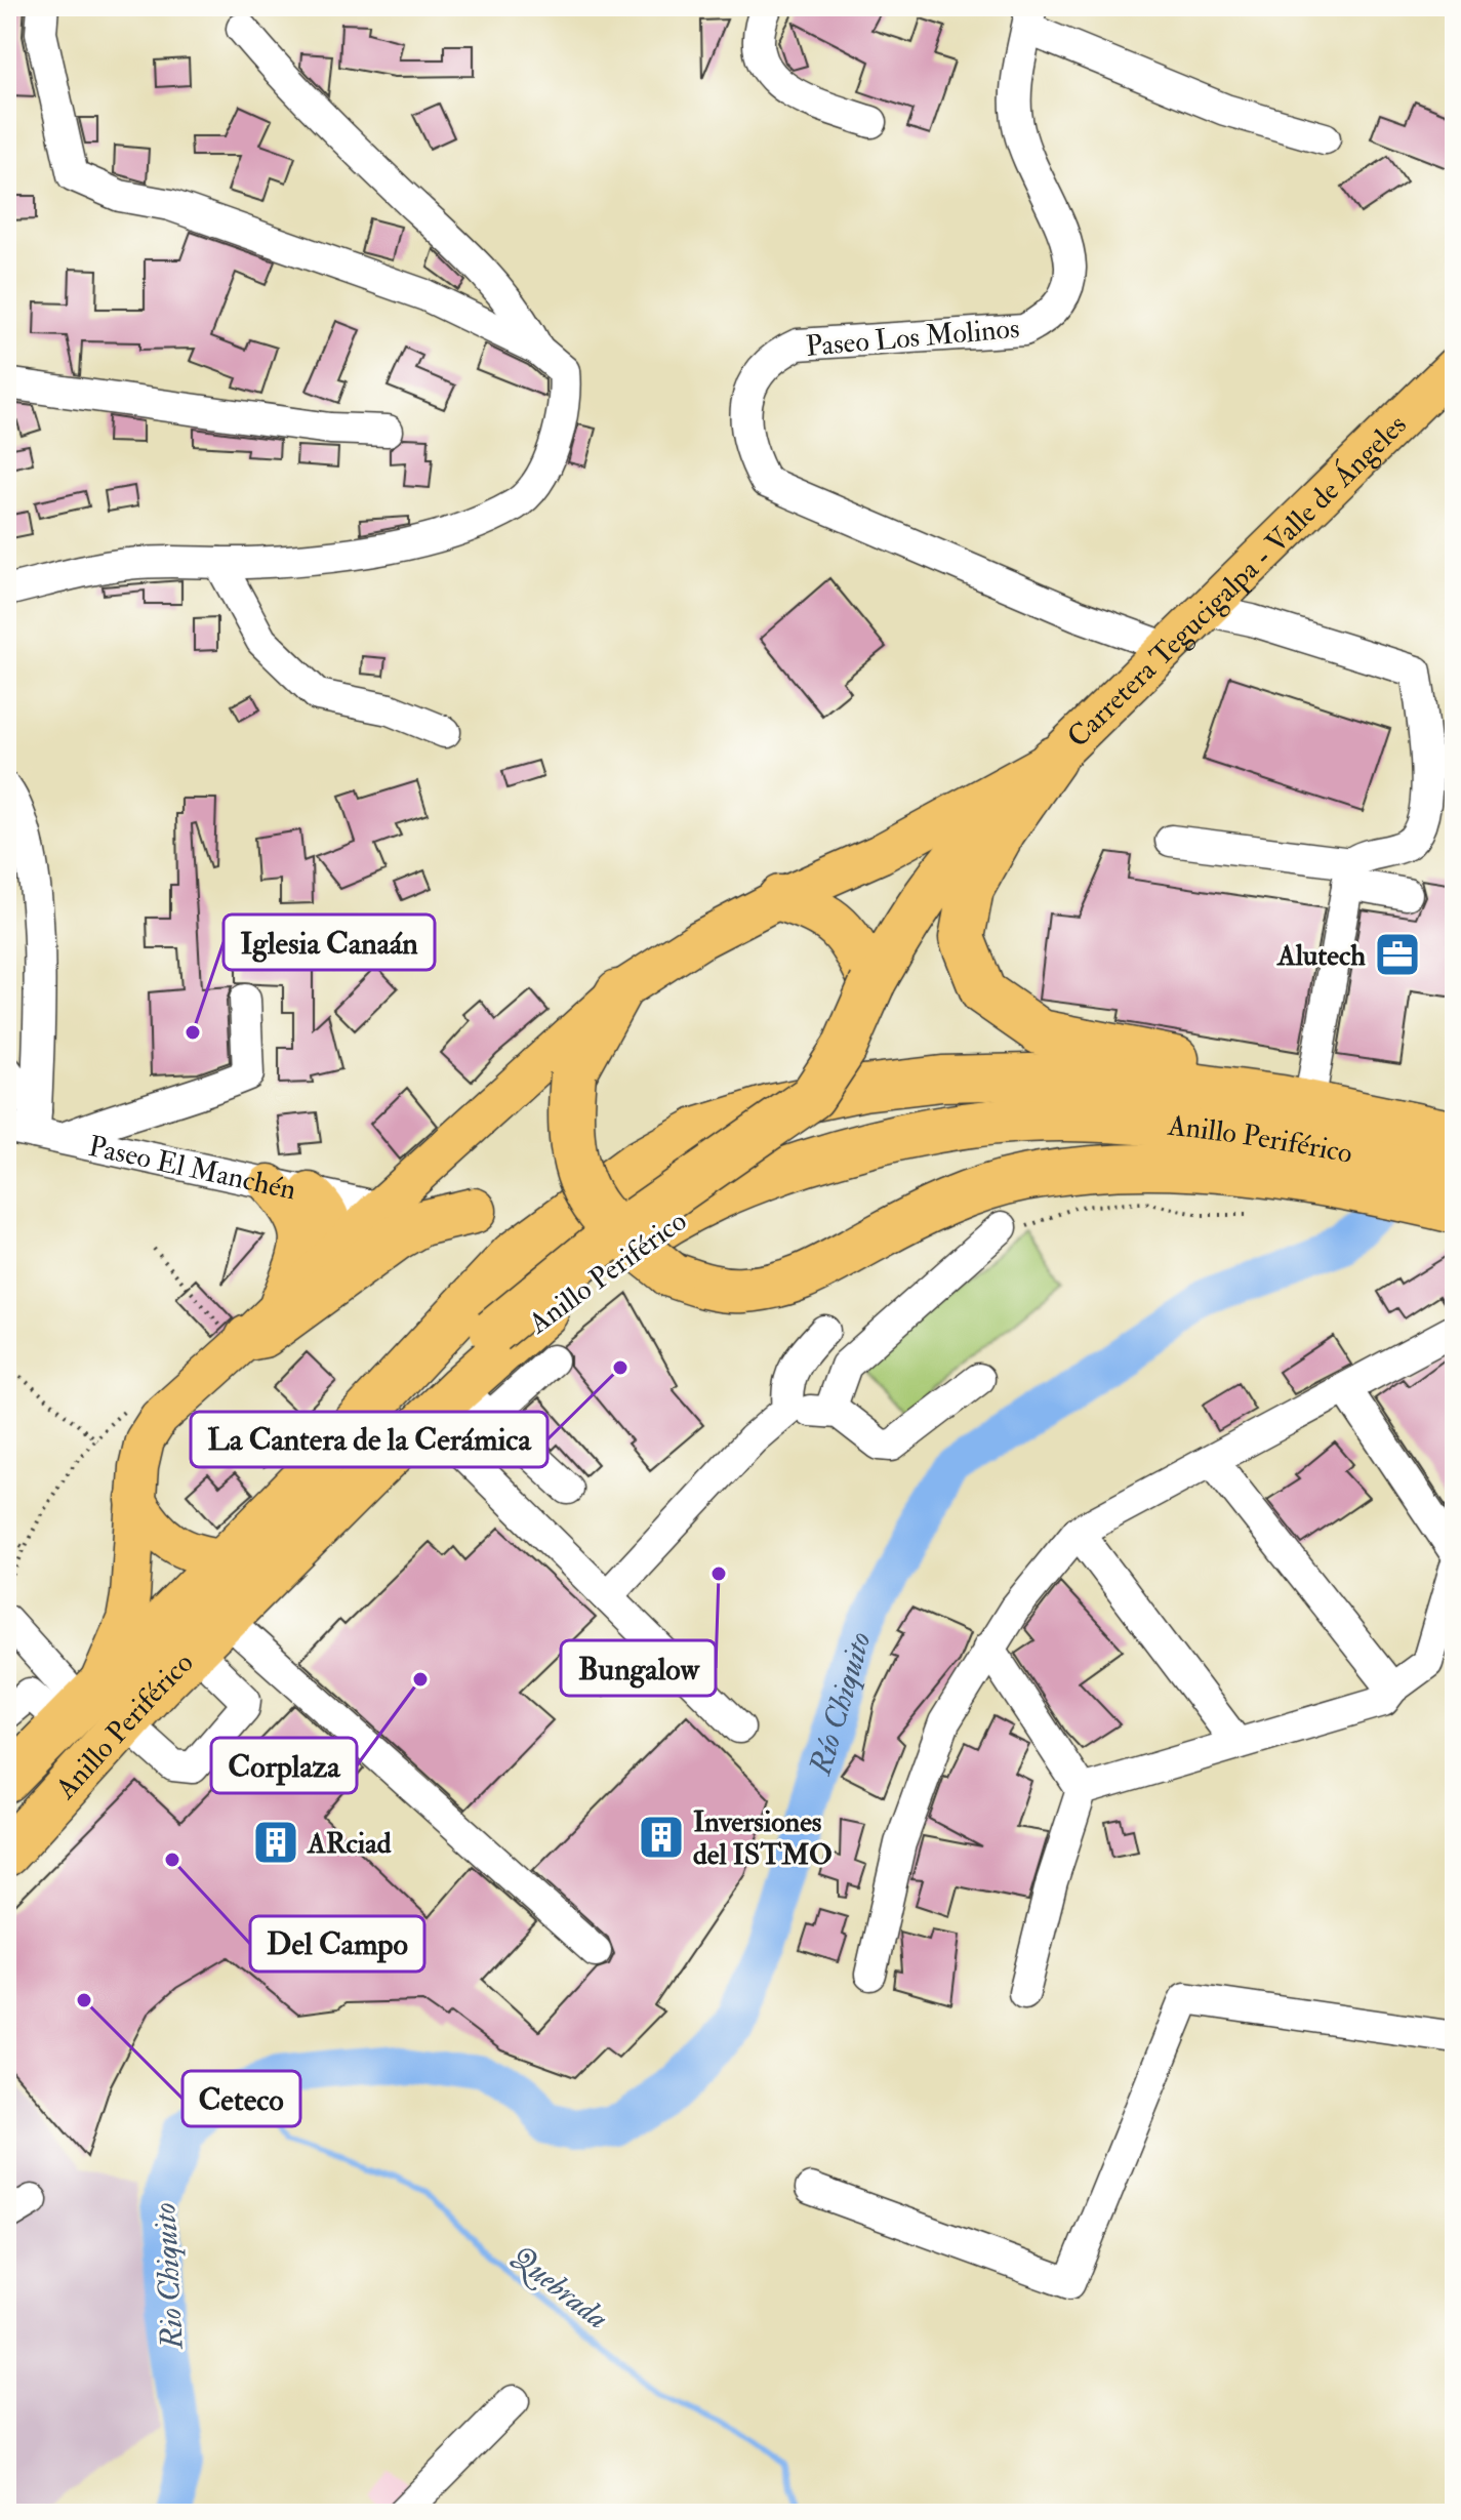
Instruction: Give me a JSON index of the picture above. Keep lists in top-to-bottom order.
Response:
{
  "streets": {
    "highway": ["Anillo Periférico"],
    "main road": ["Carretera Tegucigalpa - Valle de Ángeles"],
    "street": ["Paseo Los Molinos", "Paseo El Manchén"]
  },
  "crossings": [
    ["Paseo Los Molinos", "Carretera Tegucigalpa - Valle de Ángeles"],
    ["Carretera Tegucigalpa - Valle de Ángeles", "Anillo Periférico"],
    ["Carretera Tegucigalpa - Valle de Ángeles", "Paseo El Manchén"]
  ],
  "water": ["Río Chiquito", "Rio Chiquito", "Quebrada"],
  "places": {
    "office": ["Alutech"],
    "other": [
      "Iglesia Canaán",
      "La Cantera de la Cerámica",
      "Bungalow",
      "Corplaza",
      "Del Campo",
      "Ceteco"
    ],
    "building": ["Inversiones del ISTMO", "ARciad"]
  }
}
